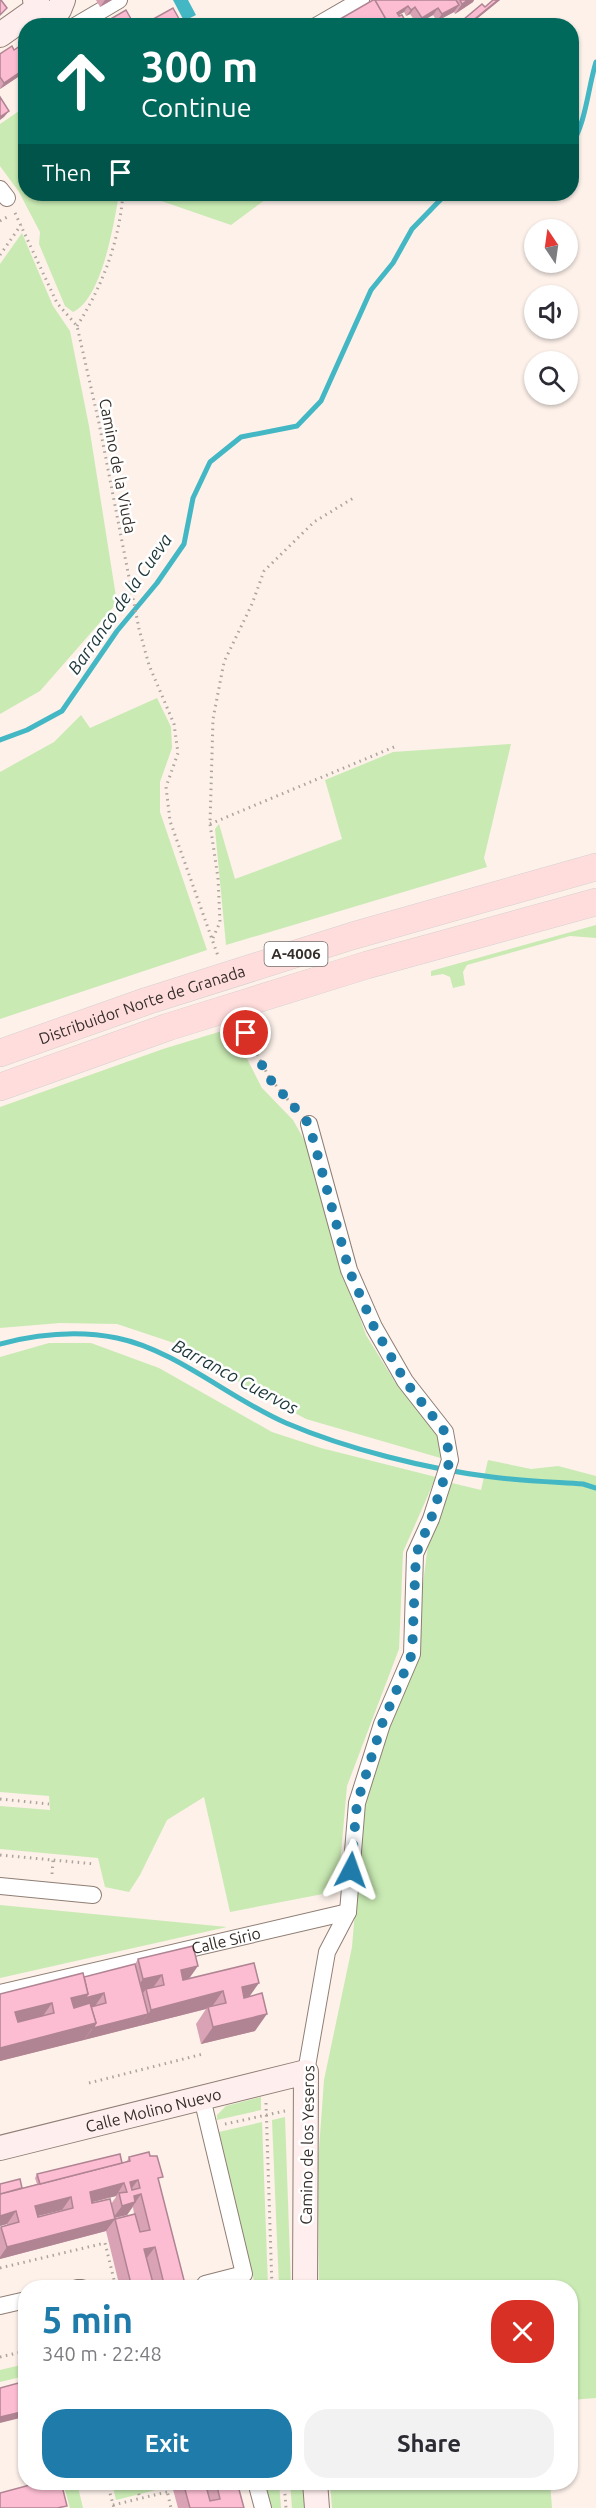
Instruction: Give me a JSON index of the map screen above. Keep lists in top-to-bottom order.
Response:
{
  "streets": {
    "main road": ["A-4006", "Distribuidor Norte de Granada"],
    "street": ["Calle Sirio", "Calle Molino Nuevo", "Camino de los Yeseros"],
    "path": ["Camino de la Viuda"]
  },
  "crossings": [
    ["Calle Sirio", "Camino de los Yeseros"],
    ["Calle Molino Nuevo", "Camino de los Yeseros"]
  ],
  "water": ["Barranco de la Cueva", "Barranco Cuervos"],
  "north": "top",
  "page": {
    "turn": ["300 m", "Continue"],
    "then": "Then",
    "heading": ["5 min", "340 m · 22:48"],
    "buttons": ["Exit", "Share"]
  }
}
